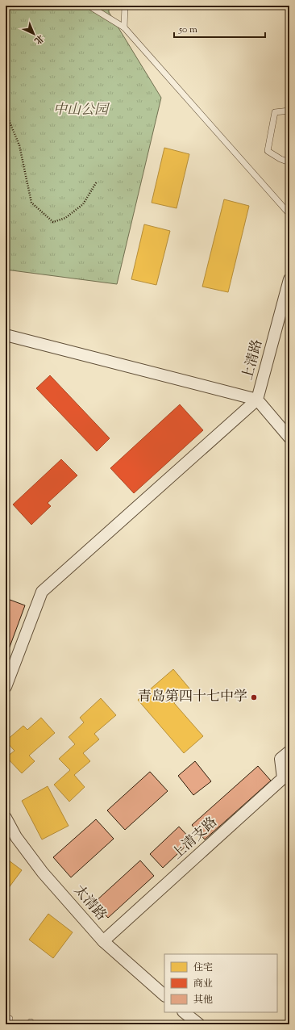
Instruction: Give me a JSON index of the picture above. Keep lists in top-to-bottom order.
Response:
{
  "streets": {
    "street": ["上清路", "上清支路", "太清路"]
  },
  "crossings": [
    ["上清支路", "太清路"]
  ],
  "parks": ["中山公园"],
  "places": ["青岛第四十七中学"],
  "legend": ["住宅", "商业", "其他"],
  "scale_bar": "50 m",
  "north": "bottom right"
}
